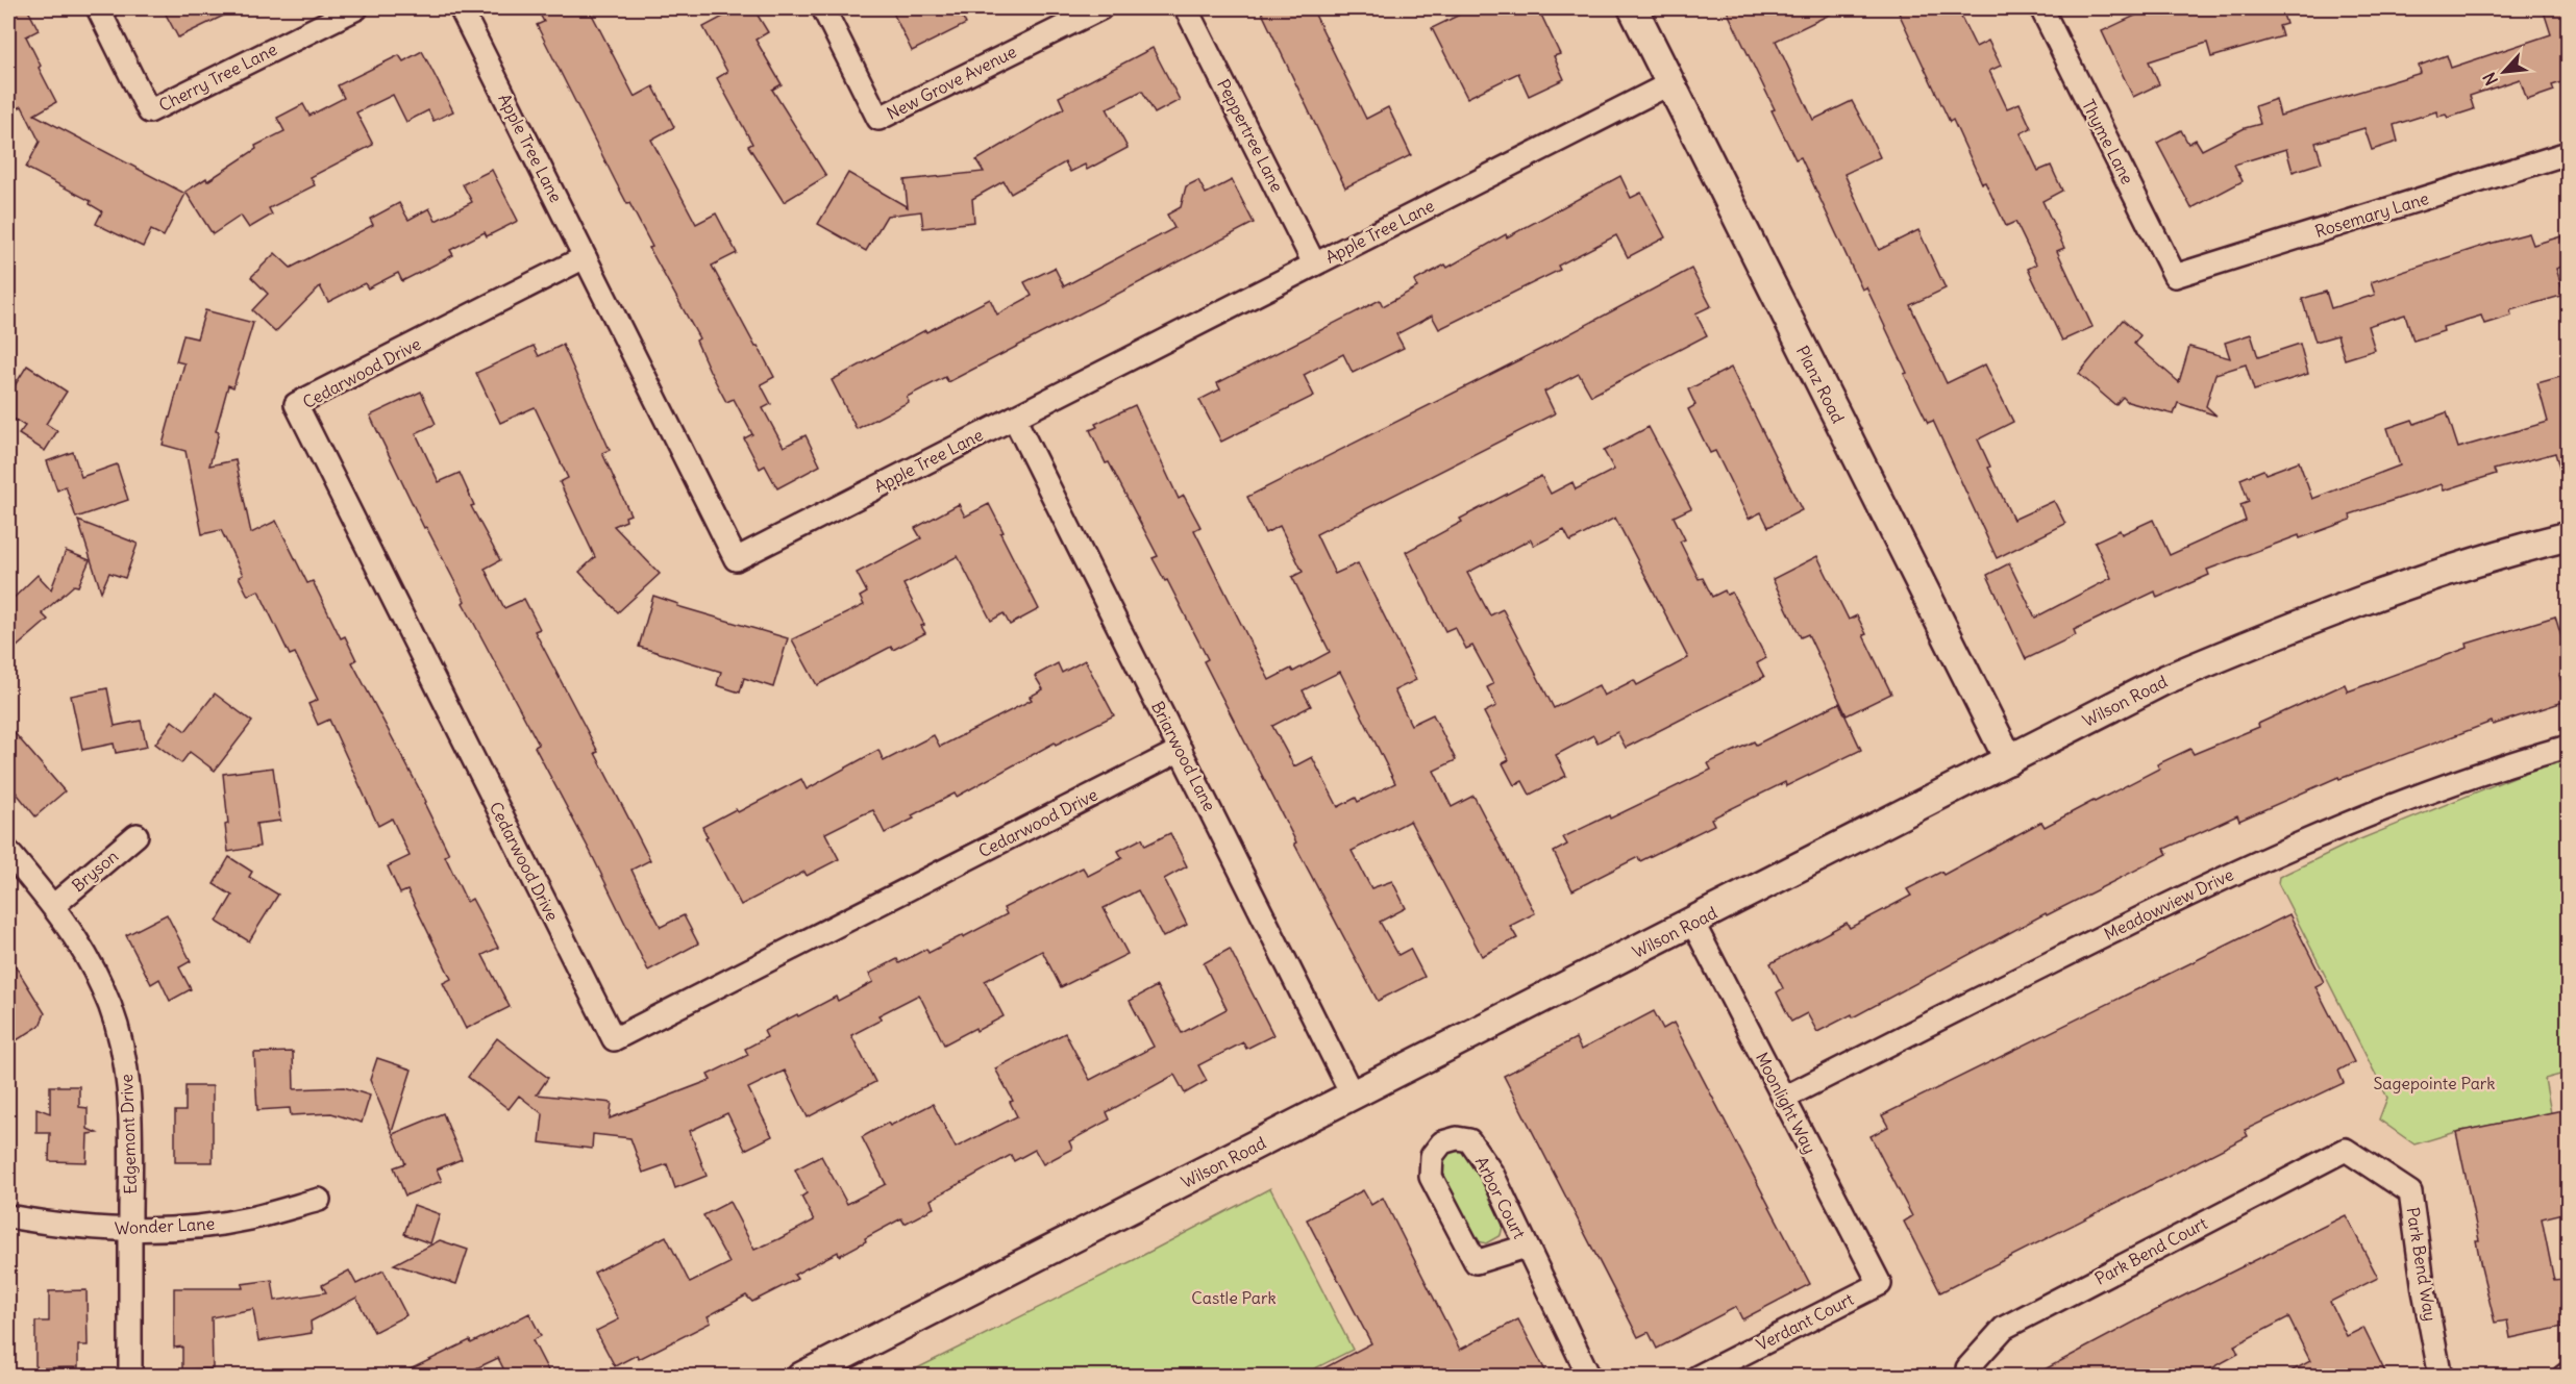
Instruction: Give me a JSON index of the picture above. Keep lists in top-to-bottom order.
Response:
{
  "streets": {
    "street": [
      "Cherry Tree Lane",
      "New Grove Avenue",
      "Peppertree Lane",
      "Thyme Lane",
      "Apple Tree Lane",
      "Rosemary Lane",
      "Cedarwood Drive",
      "Planz Road",
      "Wilson Road",
      "Briarwood Lane",
      "Bryson",
      "Meadowview Drive",
      "Moonlight Way",
      "Edgemont Drive",
      "Arbor Court",
      "Wonder Lane",
      "Park Bend Court",
      "Park Bend Way",
      "Verdant Court"
    ]
  },
  "crossings": [
    ["Peppertree Lane", "Apple Tree Lane"],
    ["Thyme Lane", "Rosemary Lane"],
    ["Apple Tree Lane", "Cedarwood Drive"],
    ["Apple Tree Lane", "Planz Road"],
    ["Apple Tree Lane", "Briarwood Lane"],
    ["Cedarwood Drive", "Briarwood Lane"],
    ["Planz Road", "Wilson Road"],
    ["Wilson Road", "Briarwood Lane"],
    ["Wilson Road", "Moonlight Way"],
    ["Bryson", "Edgemont Drive"],
    ["Meadowview Drive", "Moonlight Way"],
    ["Moonlight Way", "Verdant Court"],
    ["Edgemont Drive", "Wonder Lane"],
    ["Park Bend Court", "Park Bend Way"]
  ],
  "parks": ["Sagepointe Park", "Castle Park"],
  "north": "bottom left"
}
